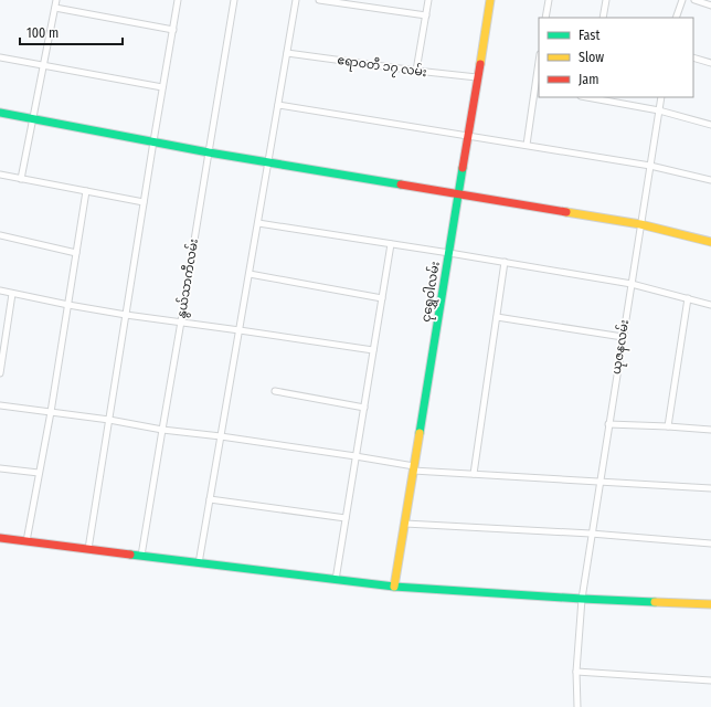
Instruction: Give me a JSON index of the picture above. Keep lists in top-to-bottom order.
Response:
{
  "streets": {
    "street": [
      "ဧရာဝတီ ၁၇ လမ်း",
      "နွယ်သာကီလမ်း",
      "ငုရွှေဝါလမ်း",
      "ယုဇနလမ်း"
    ]
  },
  "crossings": [
    ["ဧရာဝတီ ၁၇ လမ်း", "ငုရွှေဝါလမ်း"]
  ],
  "legend": ["Fast", "Slow", "Jam"],
  "scale_bar": "100 m"
}
